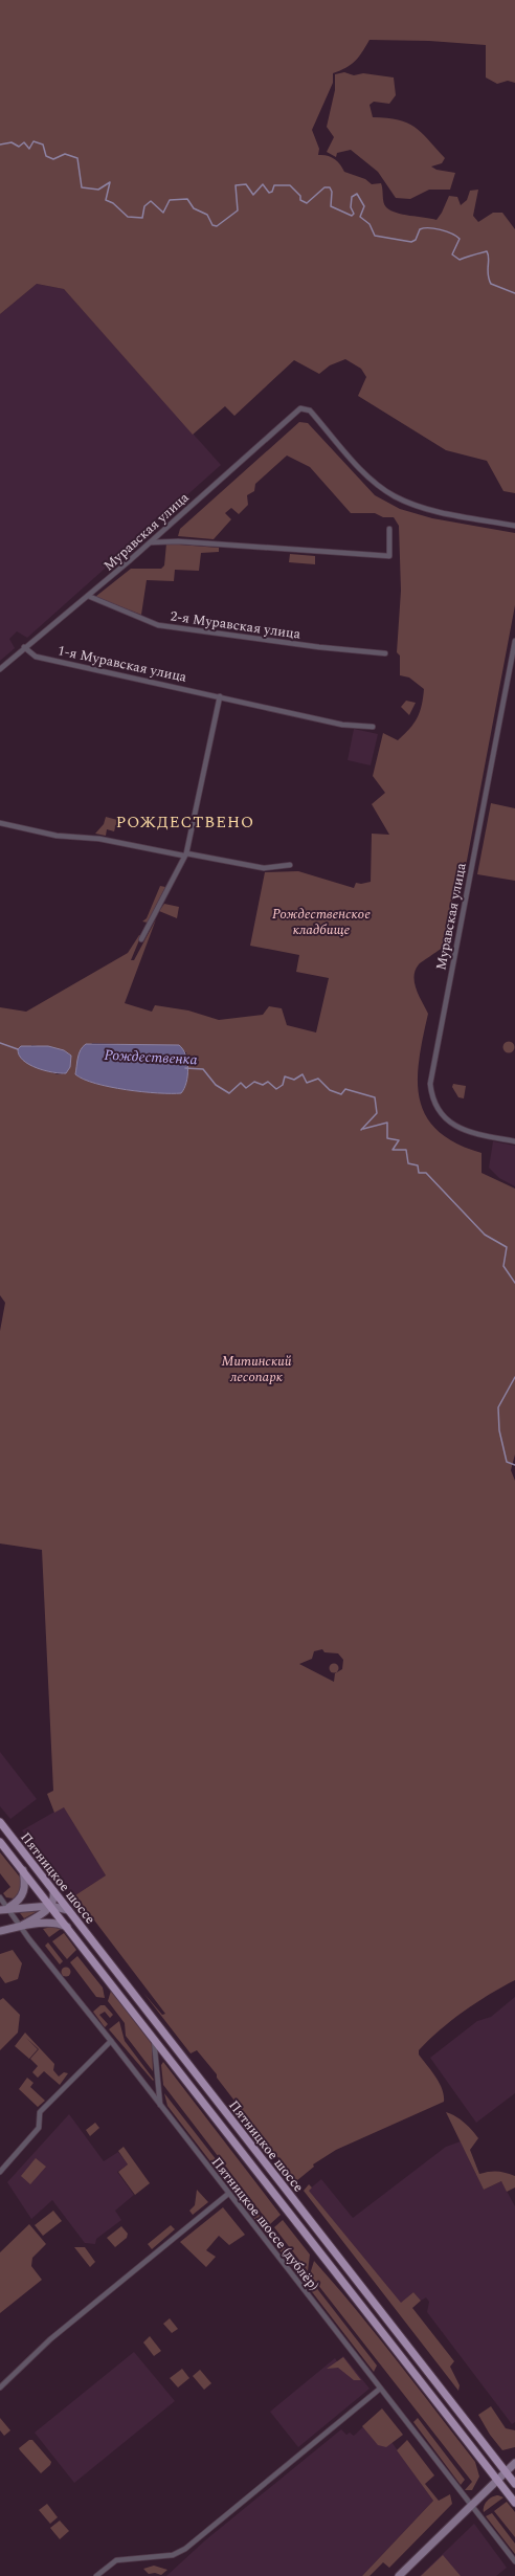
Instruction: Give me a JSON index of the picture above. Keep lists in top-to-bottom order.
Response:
{
  "streets": {
    "main road": ["Пятницкое шоссе"],
    "street": [
      "Муравская улица",
      "2-я Муравская улица",
      "1-я Муравская улица",
      "Пятницкое шоссе (дублёр)"
    ]
  },
  "crossings": [
    ["Муравская улица", "2-я Муравская улица"],
    ["Муравская улица", "1-я Муравская улица"]
  ],
  "districts": ["РОЖДЕСТВЕНО"],
  "water": ["Рождественка"],
  "parks": ["Рождественское кладбище", "Митинский лесопарк"]
}
